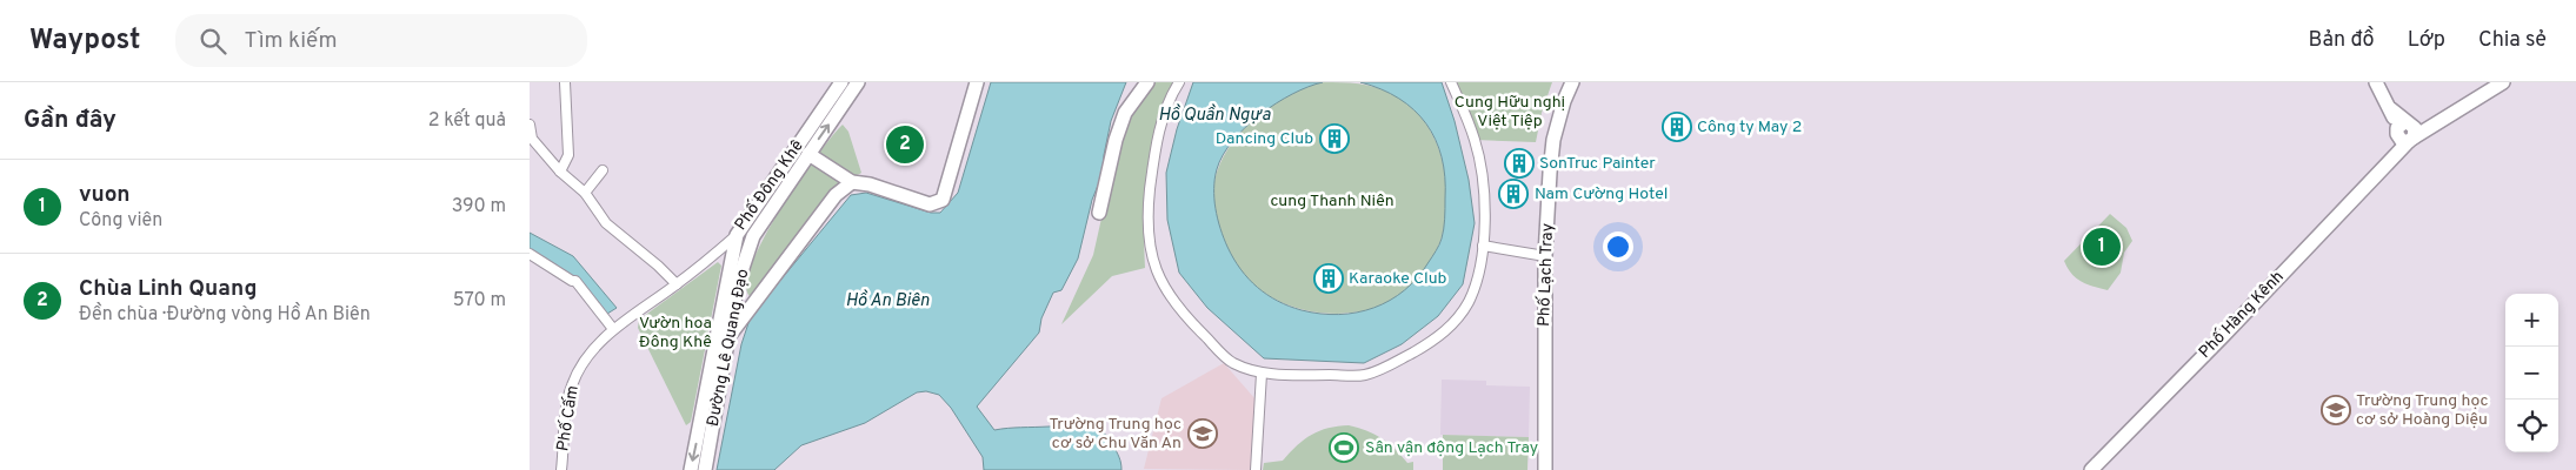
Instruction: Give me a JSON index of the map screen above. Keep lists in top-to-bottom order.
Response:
{
  "streets": {
    "street": [
      "Phố Đông Khê",
      "Phố Lạch Tray",
      "Phố Hàng Kênh",
      "Đường Lê Quang Đạo",
      "Phố Cấm"
    ]
  },
  "crossings": [
    ["Phố Đông Khê", "Đường Lê Quang Đạo"],
    ["Phố Đông Khê", "Phố Cấm"]
  ],
  "water": ["Hồ Quần Ngựa", "Hồ An Biên"],
  "parks": ["Cung Hữu nghị Việt Tiệp", "cung Thanh Niên", "Vườn hoa Đông Khê"],
  "places": {
    "building": [
      "Công ty May 2",
      "Dancing Club",
      "SonTruc Painter",
      "Nam Cường Hotel",
      "Karaoke Club"
    ],
    "school or university": ["Trường Trung học cơ sở Hoàng Diệu", "Trường Trung học cơ sở Chu Văn An"],
    "sports": ["Sân vận động Lạch Tray"]
  },
  "page": {
    "header": "Waypost",
    "search": "Tìm kiếm",
    "nav": ["Bản đồ", "Lớp", "Chia sẻ"],
    "heading": ["Gần đây", "2 kết quả"],
    "pins": ["2", "1"],
    "list": [
      {
        "mark": "1",
        "name": "vuon",
        "note": "Công viên",
        "value": "390 m"
      },
      {
        "mark": "2",
        "name": "Chùa Linh Quang",
        "note": "Đền chùa · Đường vòng Hồ An Biên",
        "value": "570 m"
      }
    ],
    "map_buttons": ["+", "−"]
  }
}
